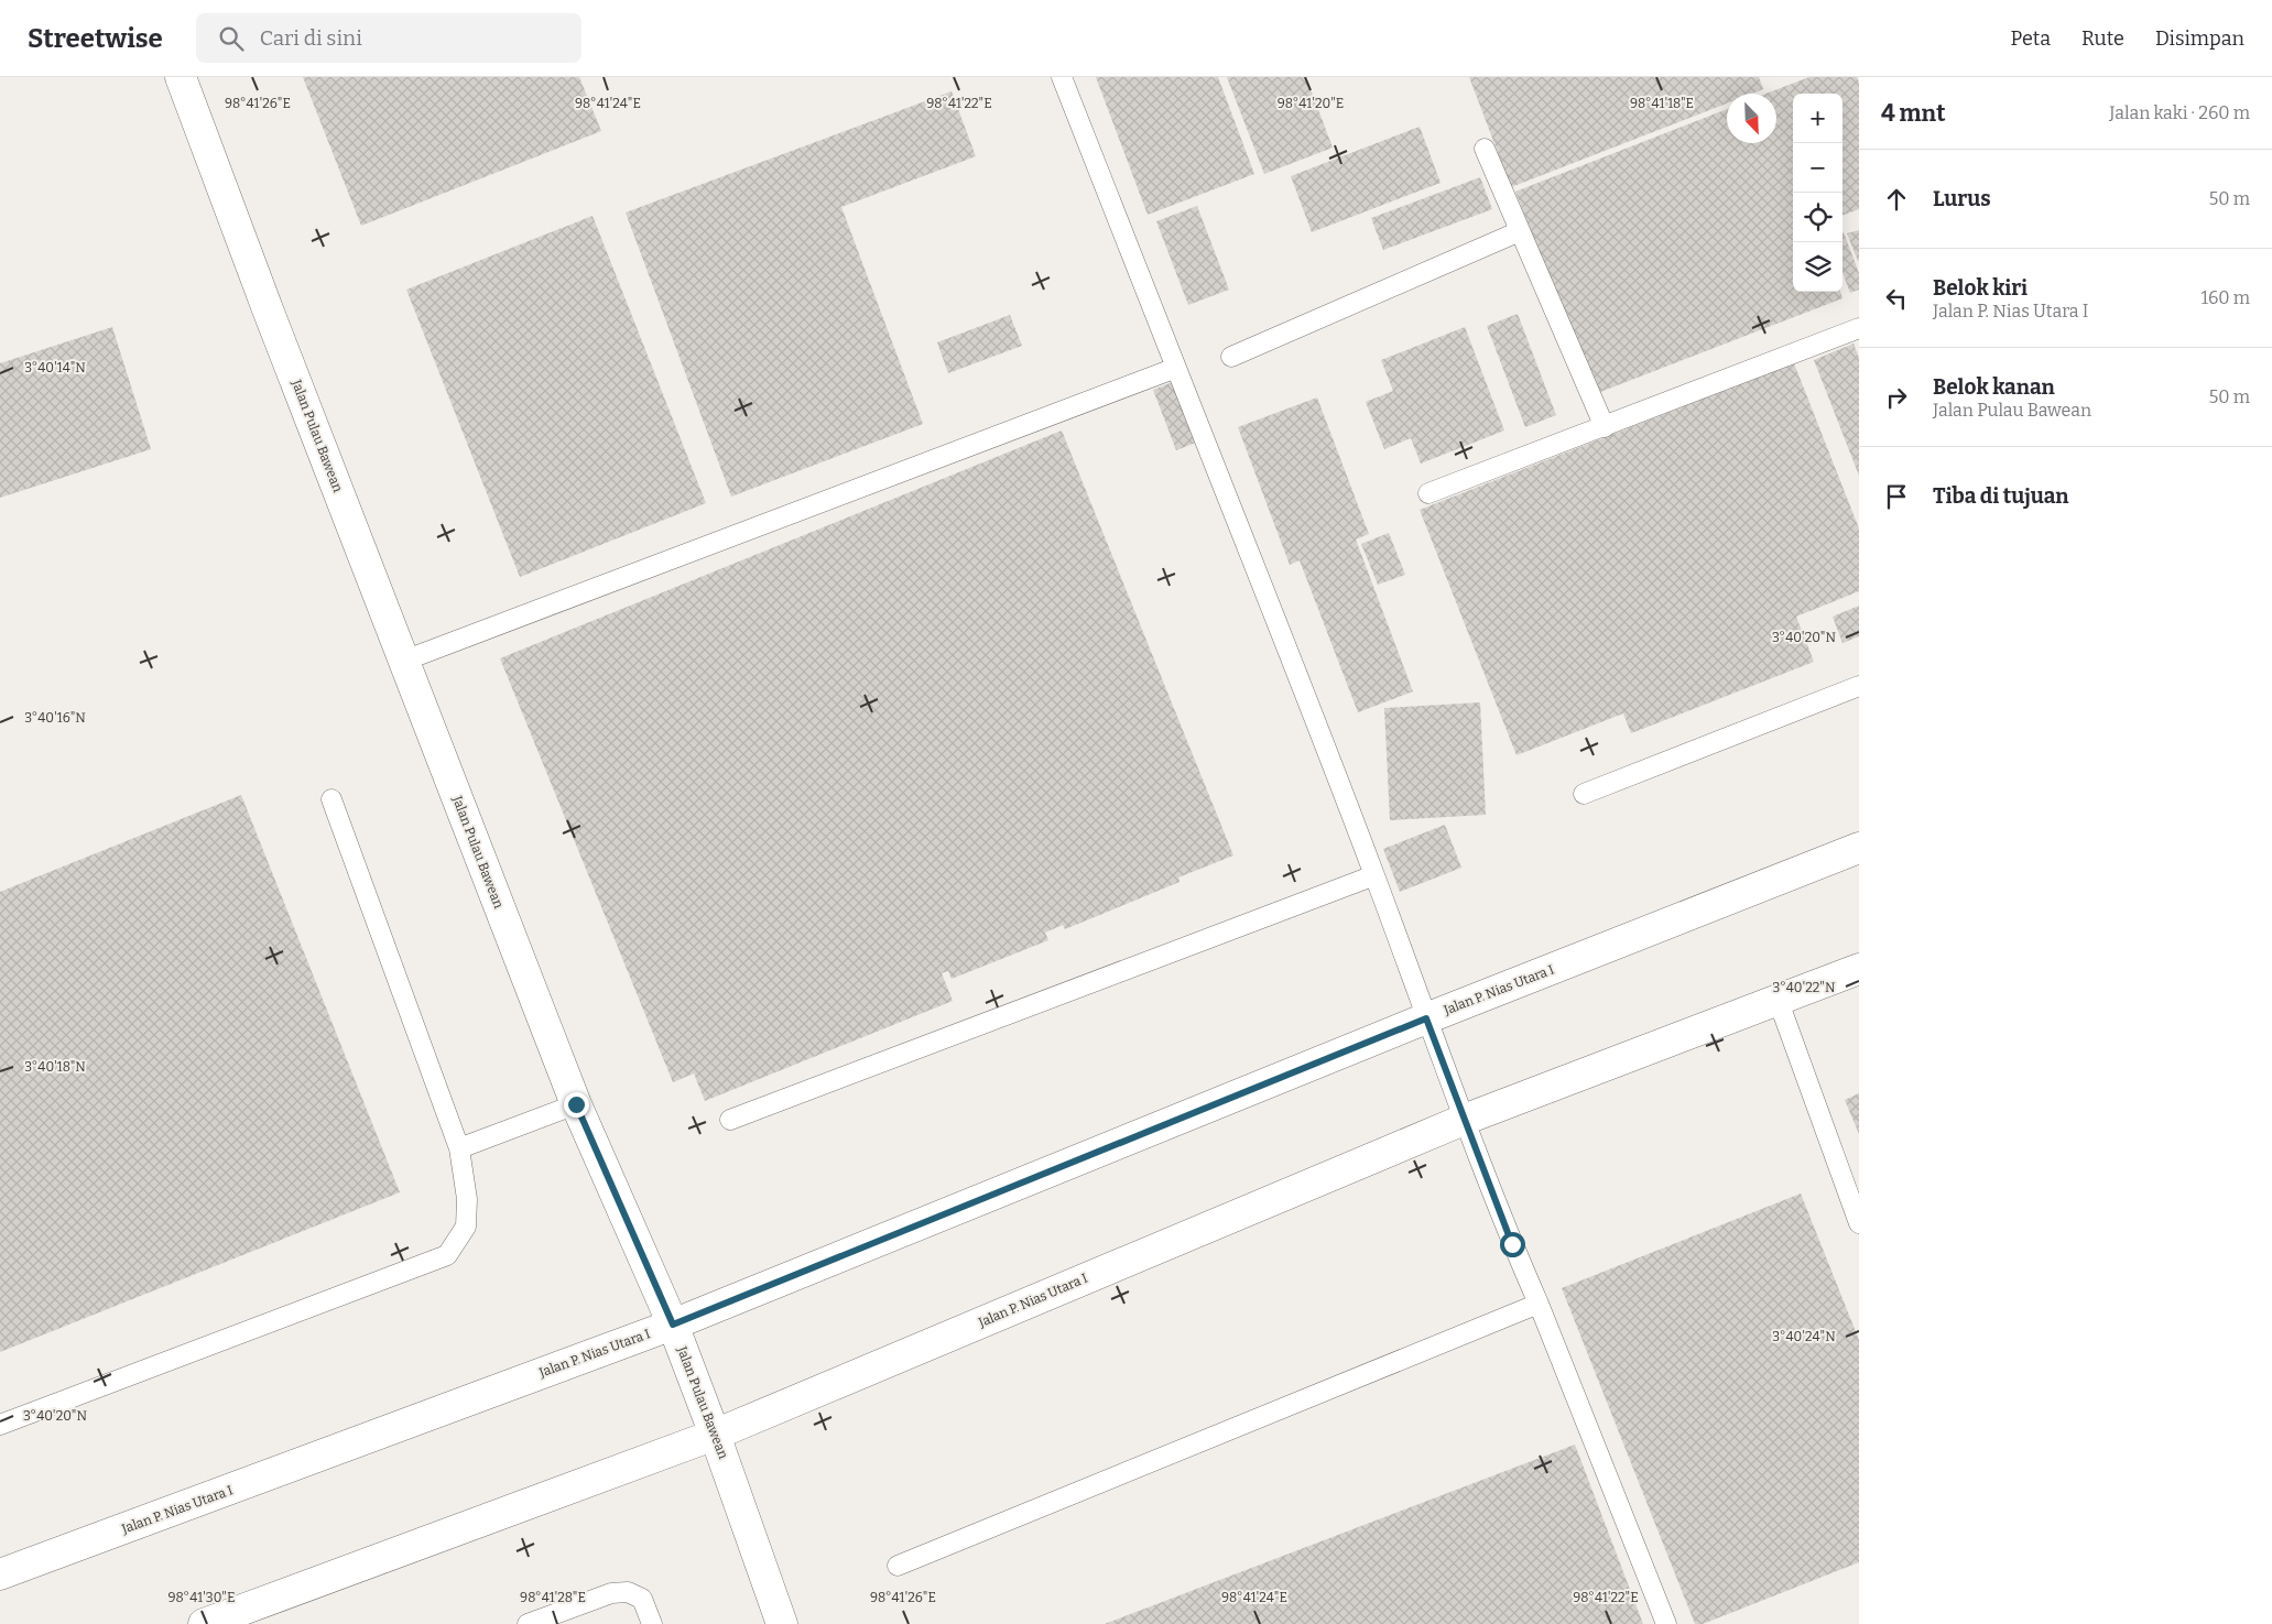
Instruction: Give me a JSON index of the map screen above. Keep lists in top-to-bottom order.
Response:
{
  "streets": {
    "street": ["Jalan Pulau Bawean", "Jalan P. Nias Utara I"]
  },
  "crossings": [
    ["Jalan Pulau Bawean", "Jalan P. Nias Utara I"]
  ],
  "north": "bottom right",
  "page": {
    "header": "Streetwise",
    "search": "Cari di sini",
    "nav": ["Peta", "Rute", "Disimpan"],
    "heading": ["4 mnt", "Jalan kaki · 260 m"],
    "map_buttons": ["+", "−"],
    "list": [
      ["Lurus", "50 m"],
      ["Belok kiri", "Jalan P. Nias Utara I", "160 m"],
      ["Belok kanan", "Jalan Pulau Bawean", "50 m"],
      "Tiba di tujuan"
    ]
  },
  "coordinates": [
    "98°41'26\"E",
    "98°41'24\"E",
    "98°41'22\"E",
    "98°41'20\"E",
    "98°41'18\"E",
    "3°40'14\"N",
    "3°40'20\"N",
    "3°40'16\"N",
    "3°40'22\"N",
    "3°40'18\"N",
    "3°40'24\"N",
    "98°41'30\"E",
    "98°41'28\"E"
  ]
}
